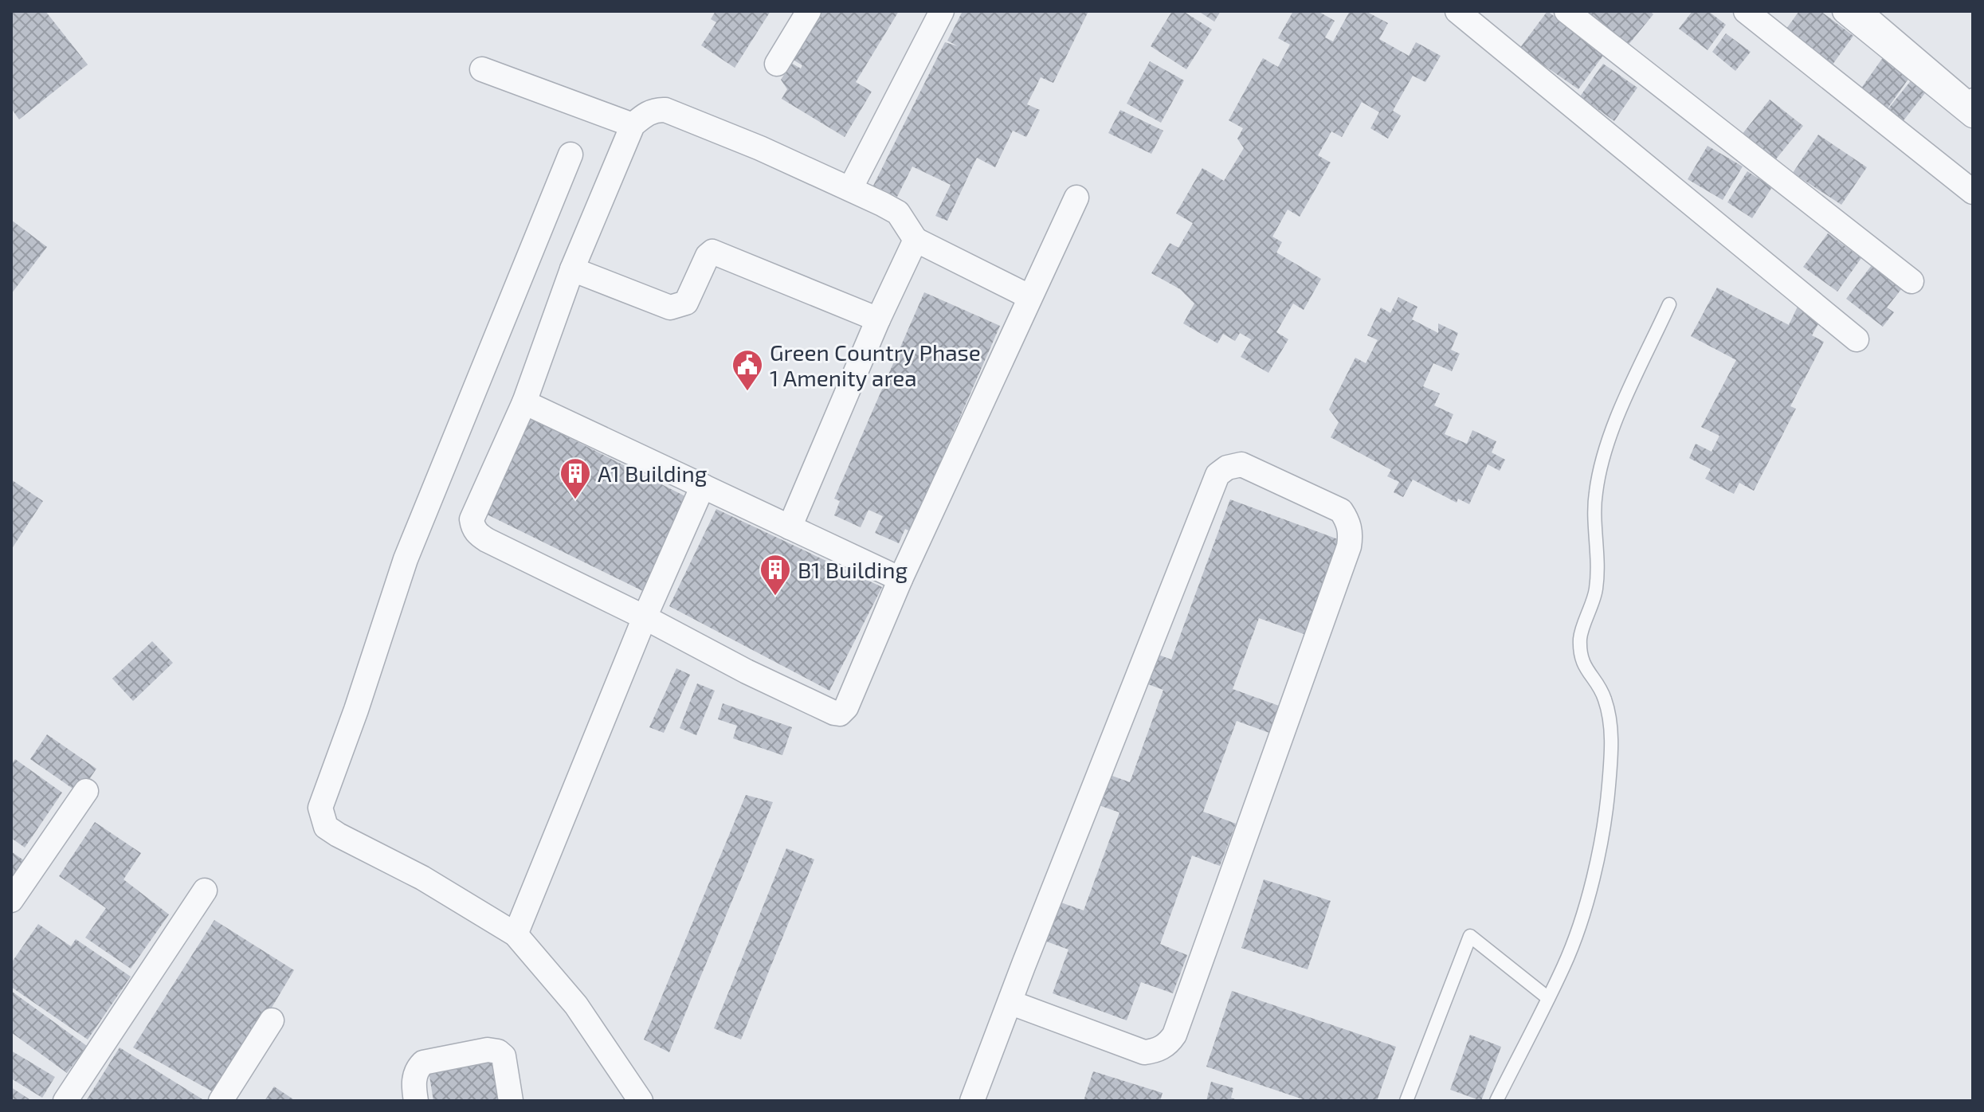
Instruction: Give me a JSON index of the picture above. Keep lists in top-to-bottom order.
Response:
{
  "places": {
    "public building": ["Green Country Phase 1 Amenity area"],
    "building": ["A1 Building", "B1 Building"]
  }
}
